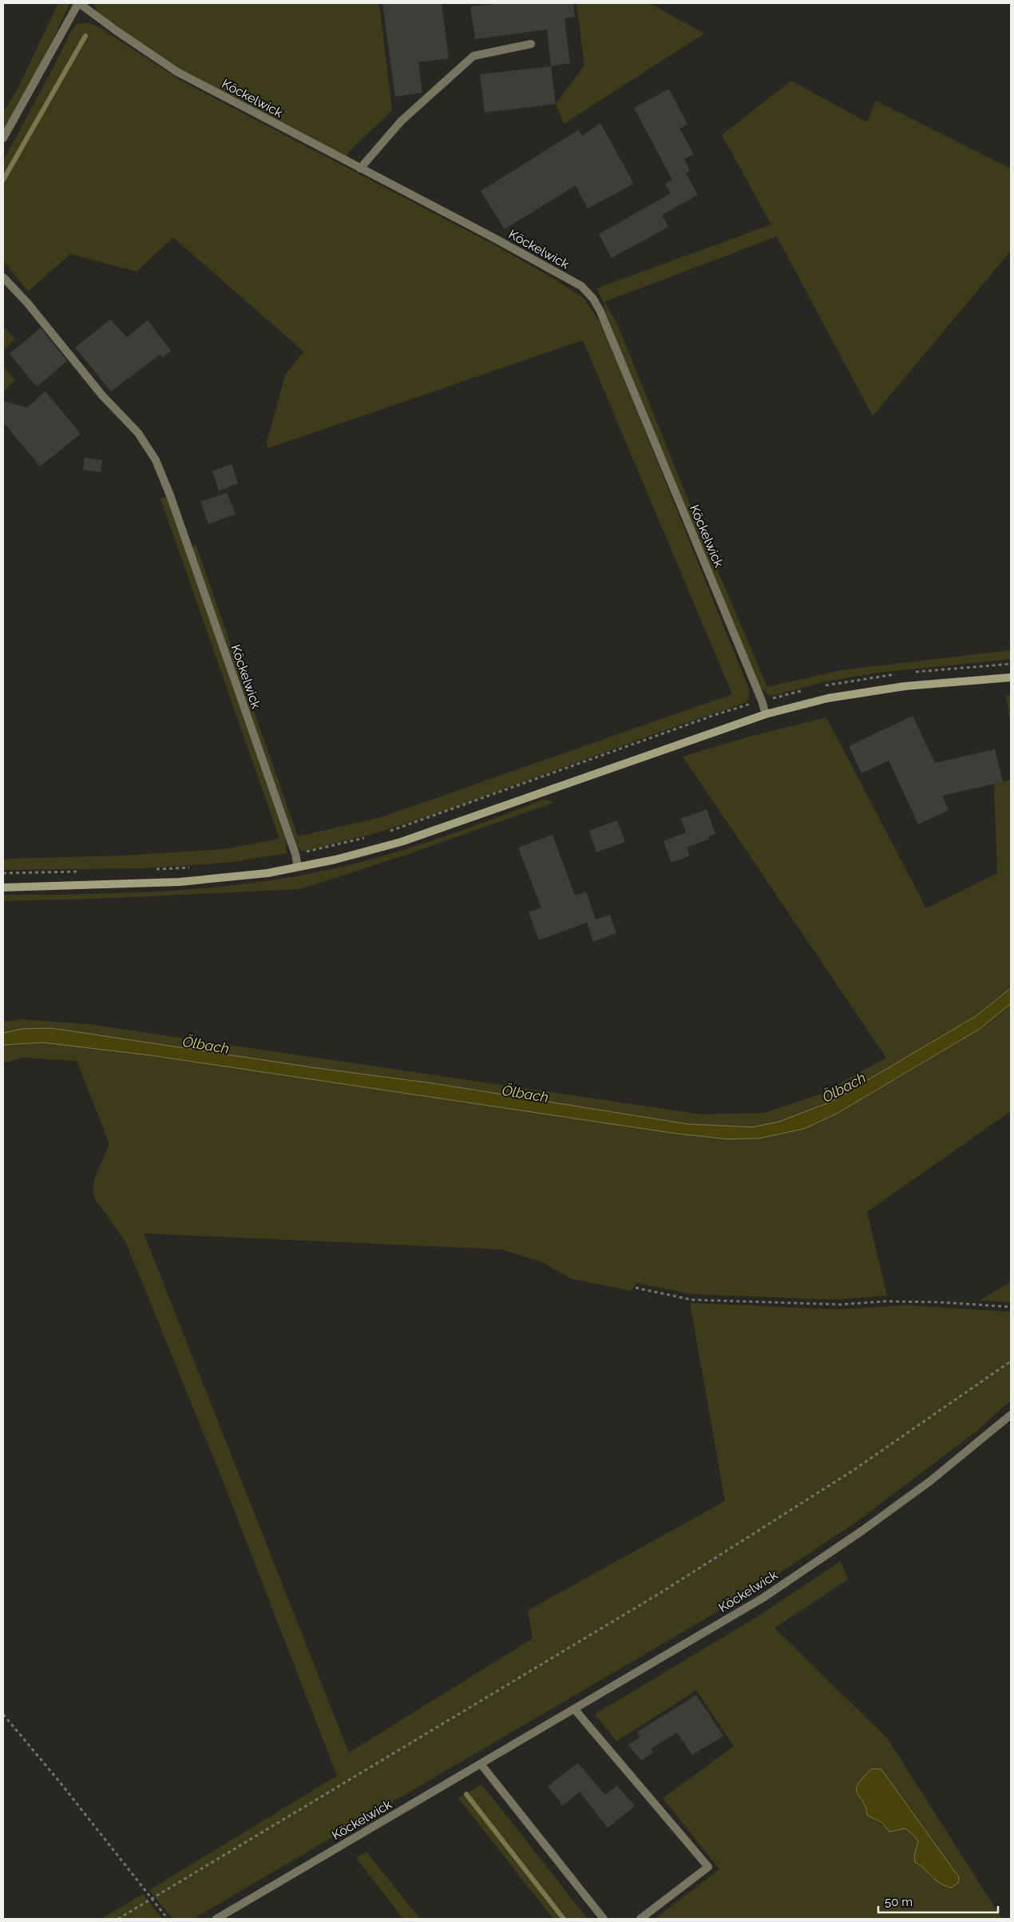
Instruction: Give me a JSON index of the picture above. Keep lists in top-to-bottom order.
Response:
{
  "streets": {
    "street": ["Köckelwick"]
  },
  "water": ["Ölbach"],
  "scale_bar": "50 m"
}
